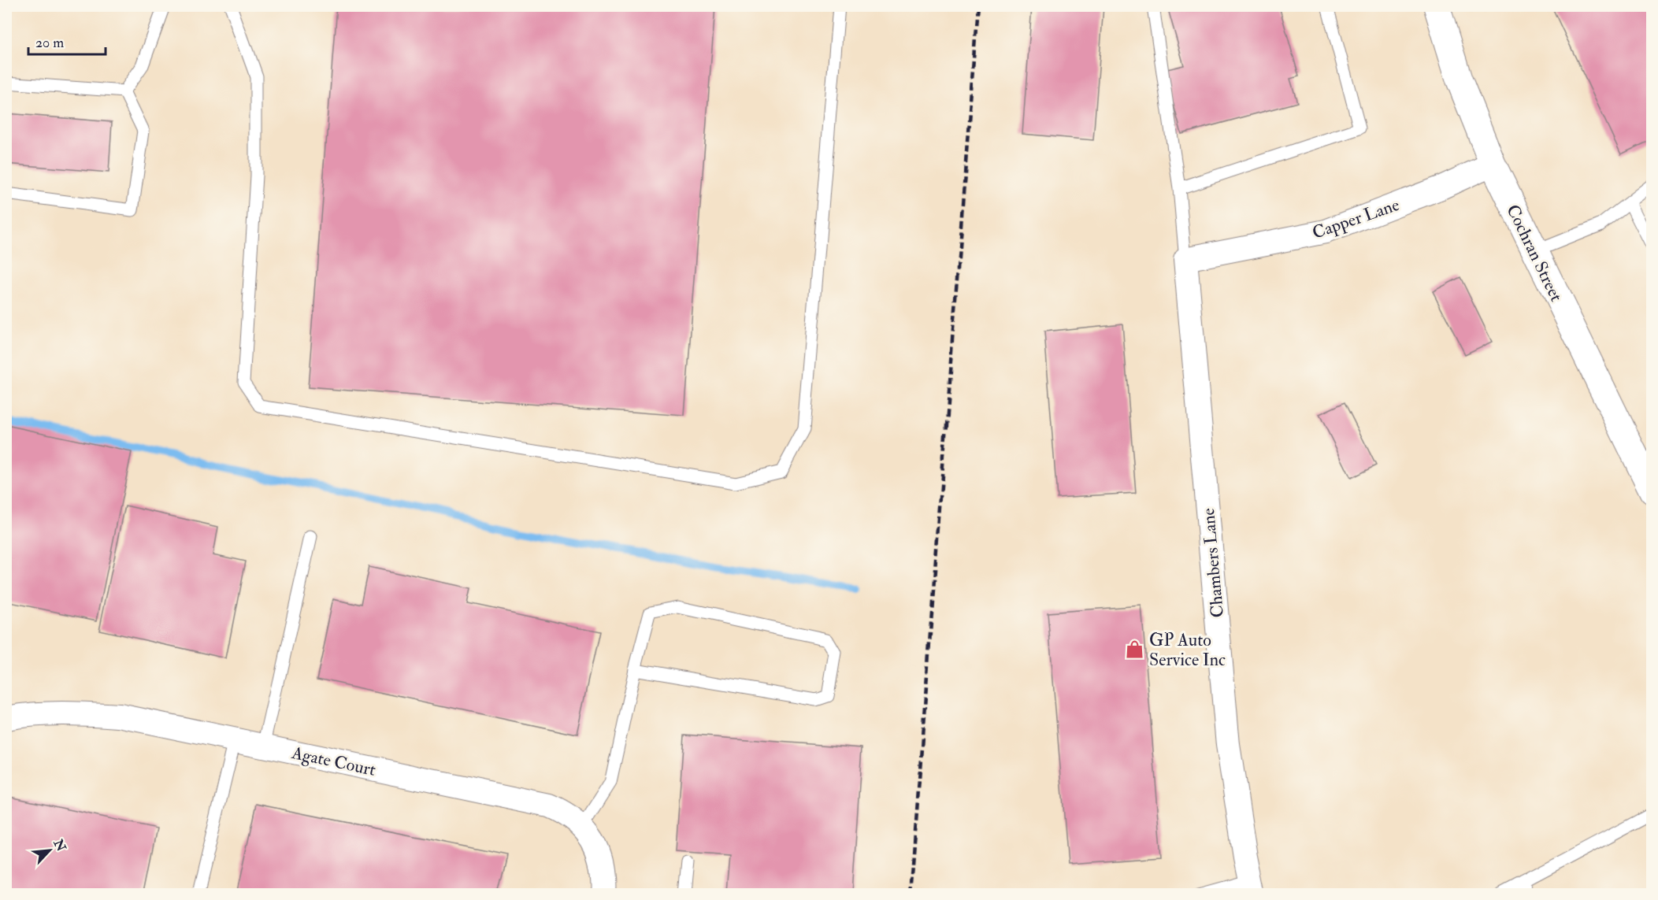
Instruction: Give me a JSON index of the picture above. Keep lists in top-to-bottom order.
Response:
{
  "streets": {
    "main road": ["Cochran Street"],
    "street": ["Capper Lane", "Chambers Lane", "Agate Court"]
  },
  "crossings": [
    ["Capper Lane", "Cochran Street"],
    ["Capper Lane", "Chambers Lane"]
  ],
  "places": {
    "shop": ["GP Auto Service Inc"]
  },
  "scale_bar": "20 m",
  "north": "top right"
}
